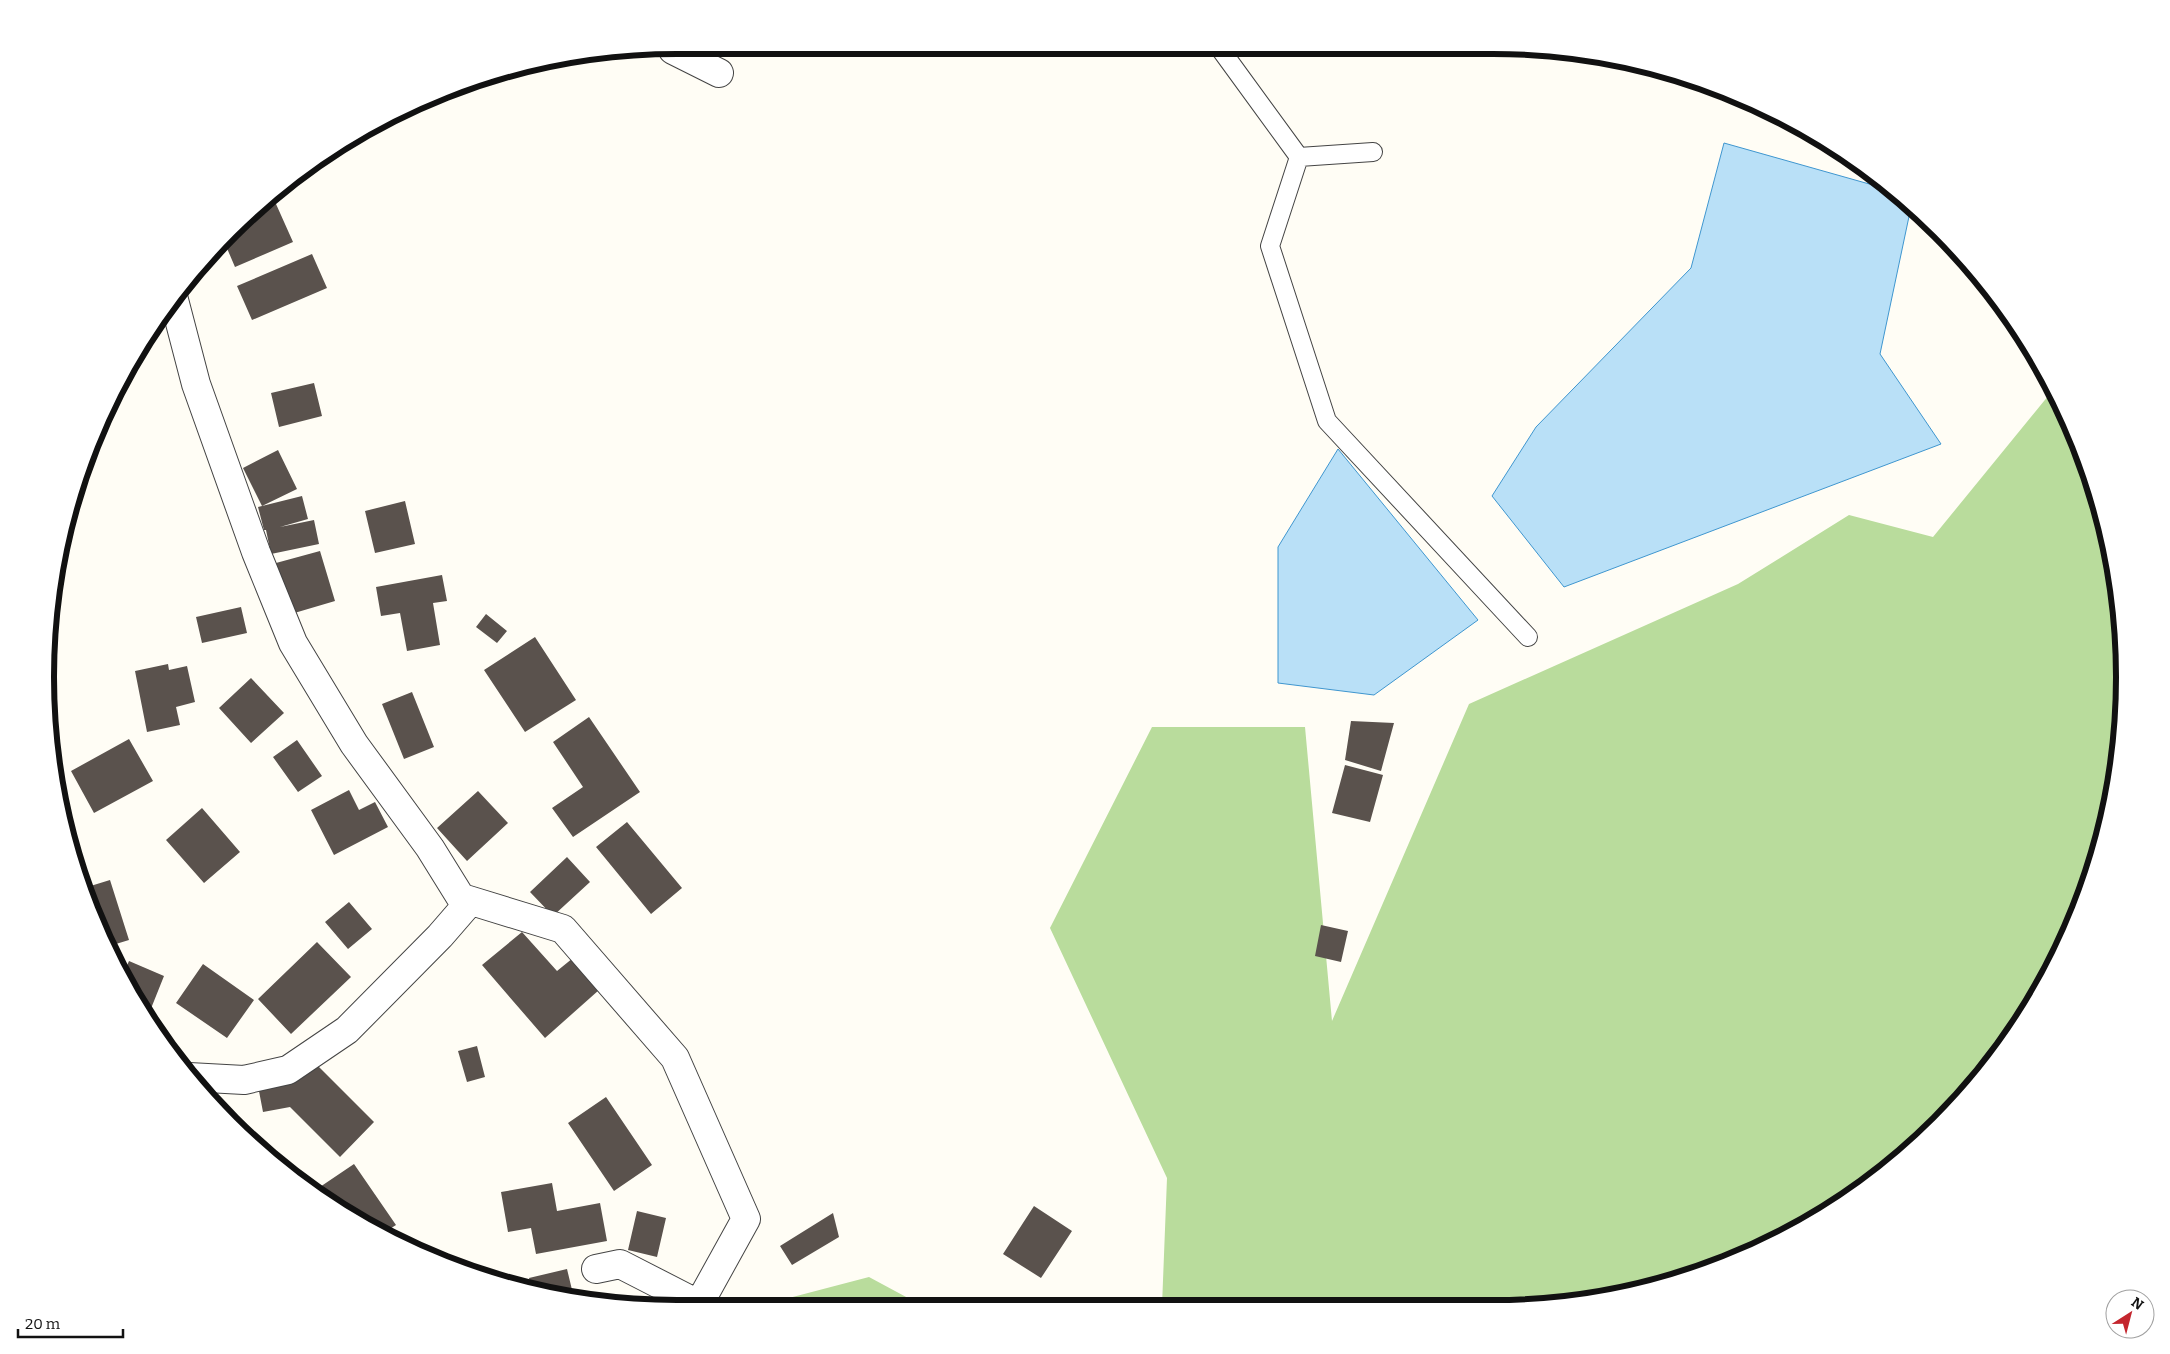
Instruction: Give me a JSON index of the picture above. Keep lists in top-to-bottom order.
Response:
{
  "scale_bar": "20 m",
  "north": "top right"
}
